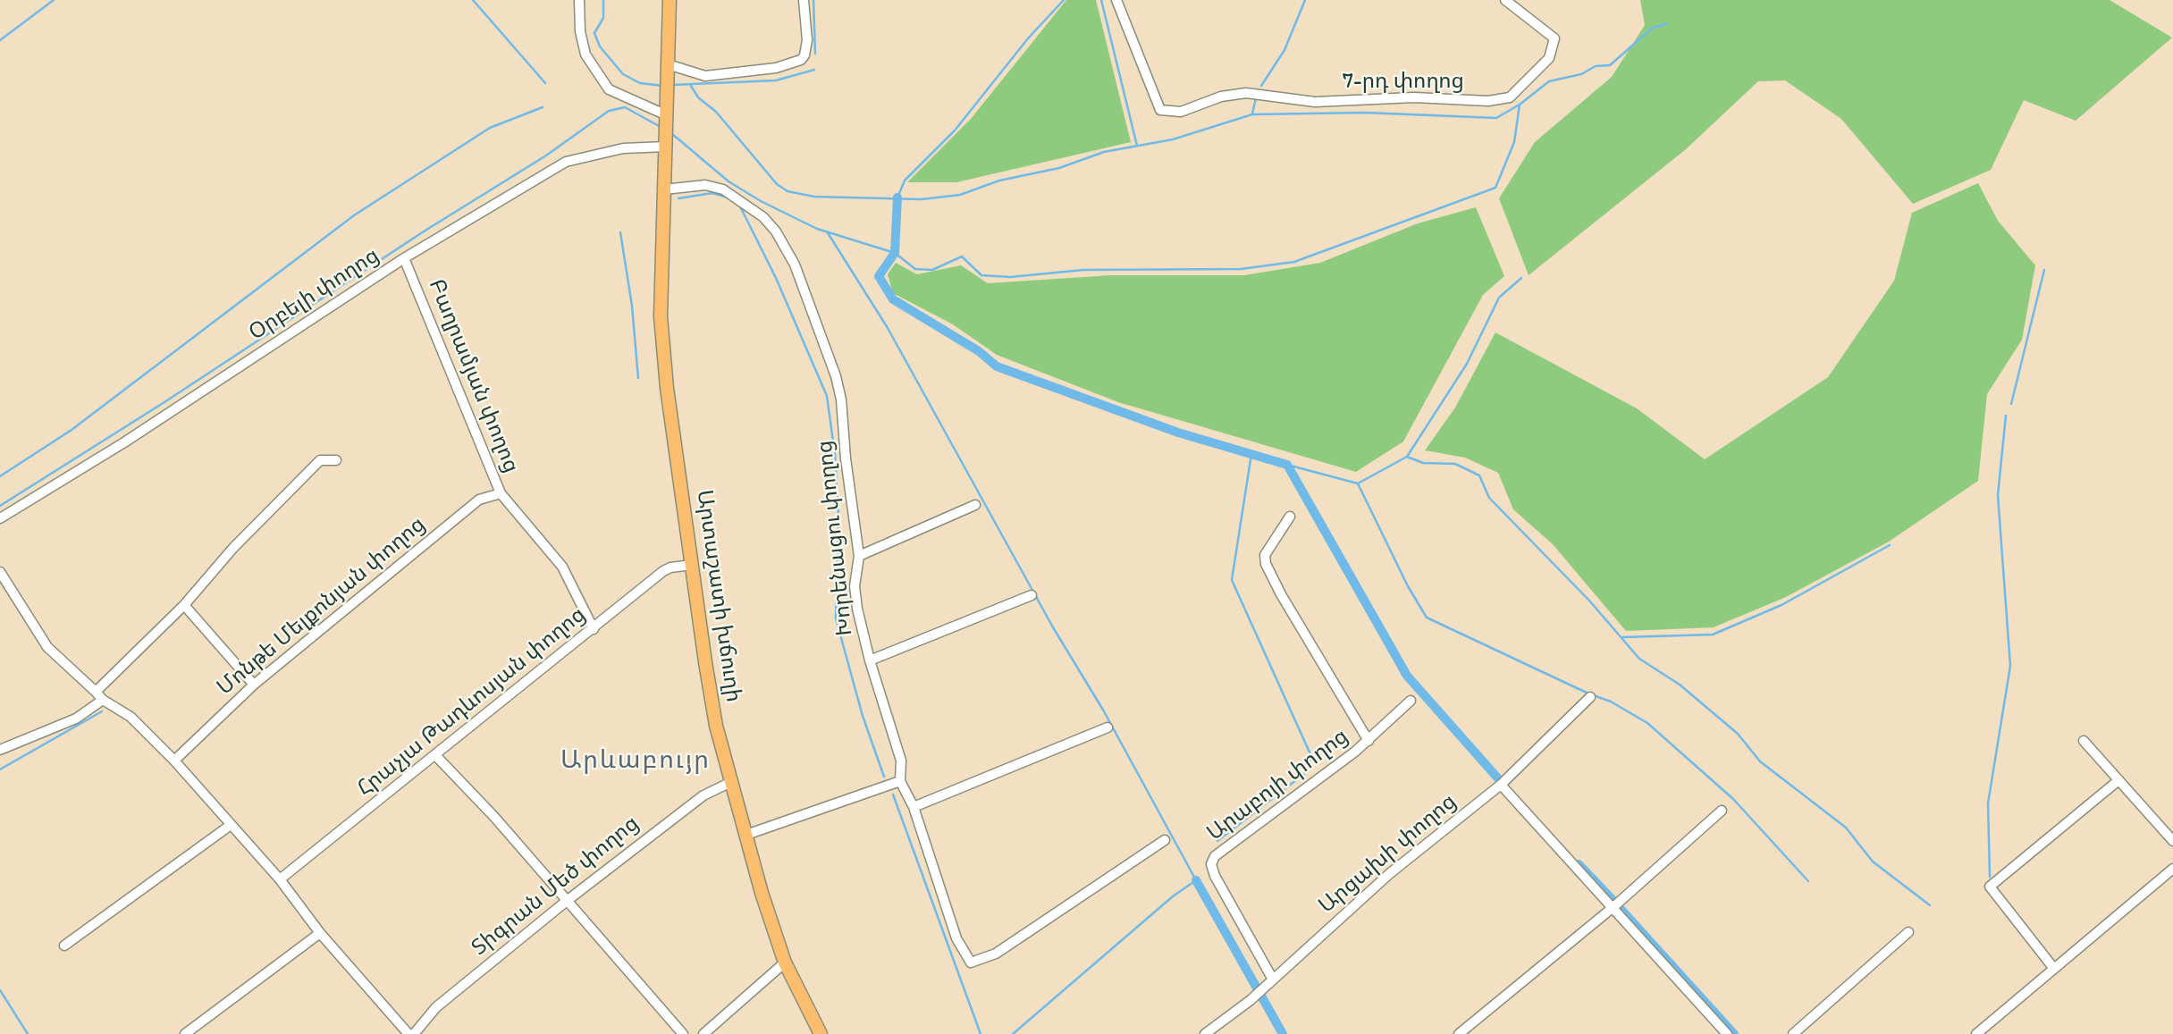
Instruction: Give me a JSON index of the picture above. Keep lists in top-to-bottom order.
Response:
{
  "streets": {
    "main road": ["Արտաշատի խճուղի"],
    "street": [
      "7-րդ փողոց",
      "Օրբելի փողոց",
      "Բաղրամյան փողոց",
      "Խորենացու փողոց",
      "Մոնթե Մելքոնյան փողոց",
      "Հրաչյա Թադևոսյան փողոց",
      "Արաբոյի փողոց",
      "Արցախի փողոց",
      "Տիգրան Մեծ փողոց"
    ]
  },
  "crossings": [
    ["Օրբելի փողոց", "Բաղրամյան փողոց"],
    ["Օրբելի փողոց", "Արտաշատի խճուղի"],
    ["Բաղրամյան փողոց", "Մոնթե Մելքոնյան փողոց"],
    ["Բաղրամյան փողոց", "Հրաչյա Թադևոսյան փողոց"],
    ["Խորենացու փողոց", "Արտաշատի խճուղի"],
    ["Արտաշատի խճուղի", "Հրաչյա Թադևոսյան փողոց"],
    ["Արտաշատի խճուղի", "Տիգրան Մեծ փողոց"],
    ["Արաբոյի փողոց", "Արցախի փողոց"]
  ],
  "districts": ["Արևաբույր"]
}
